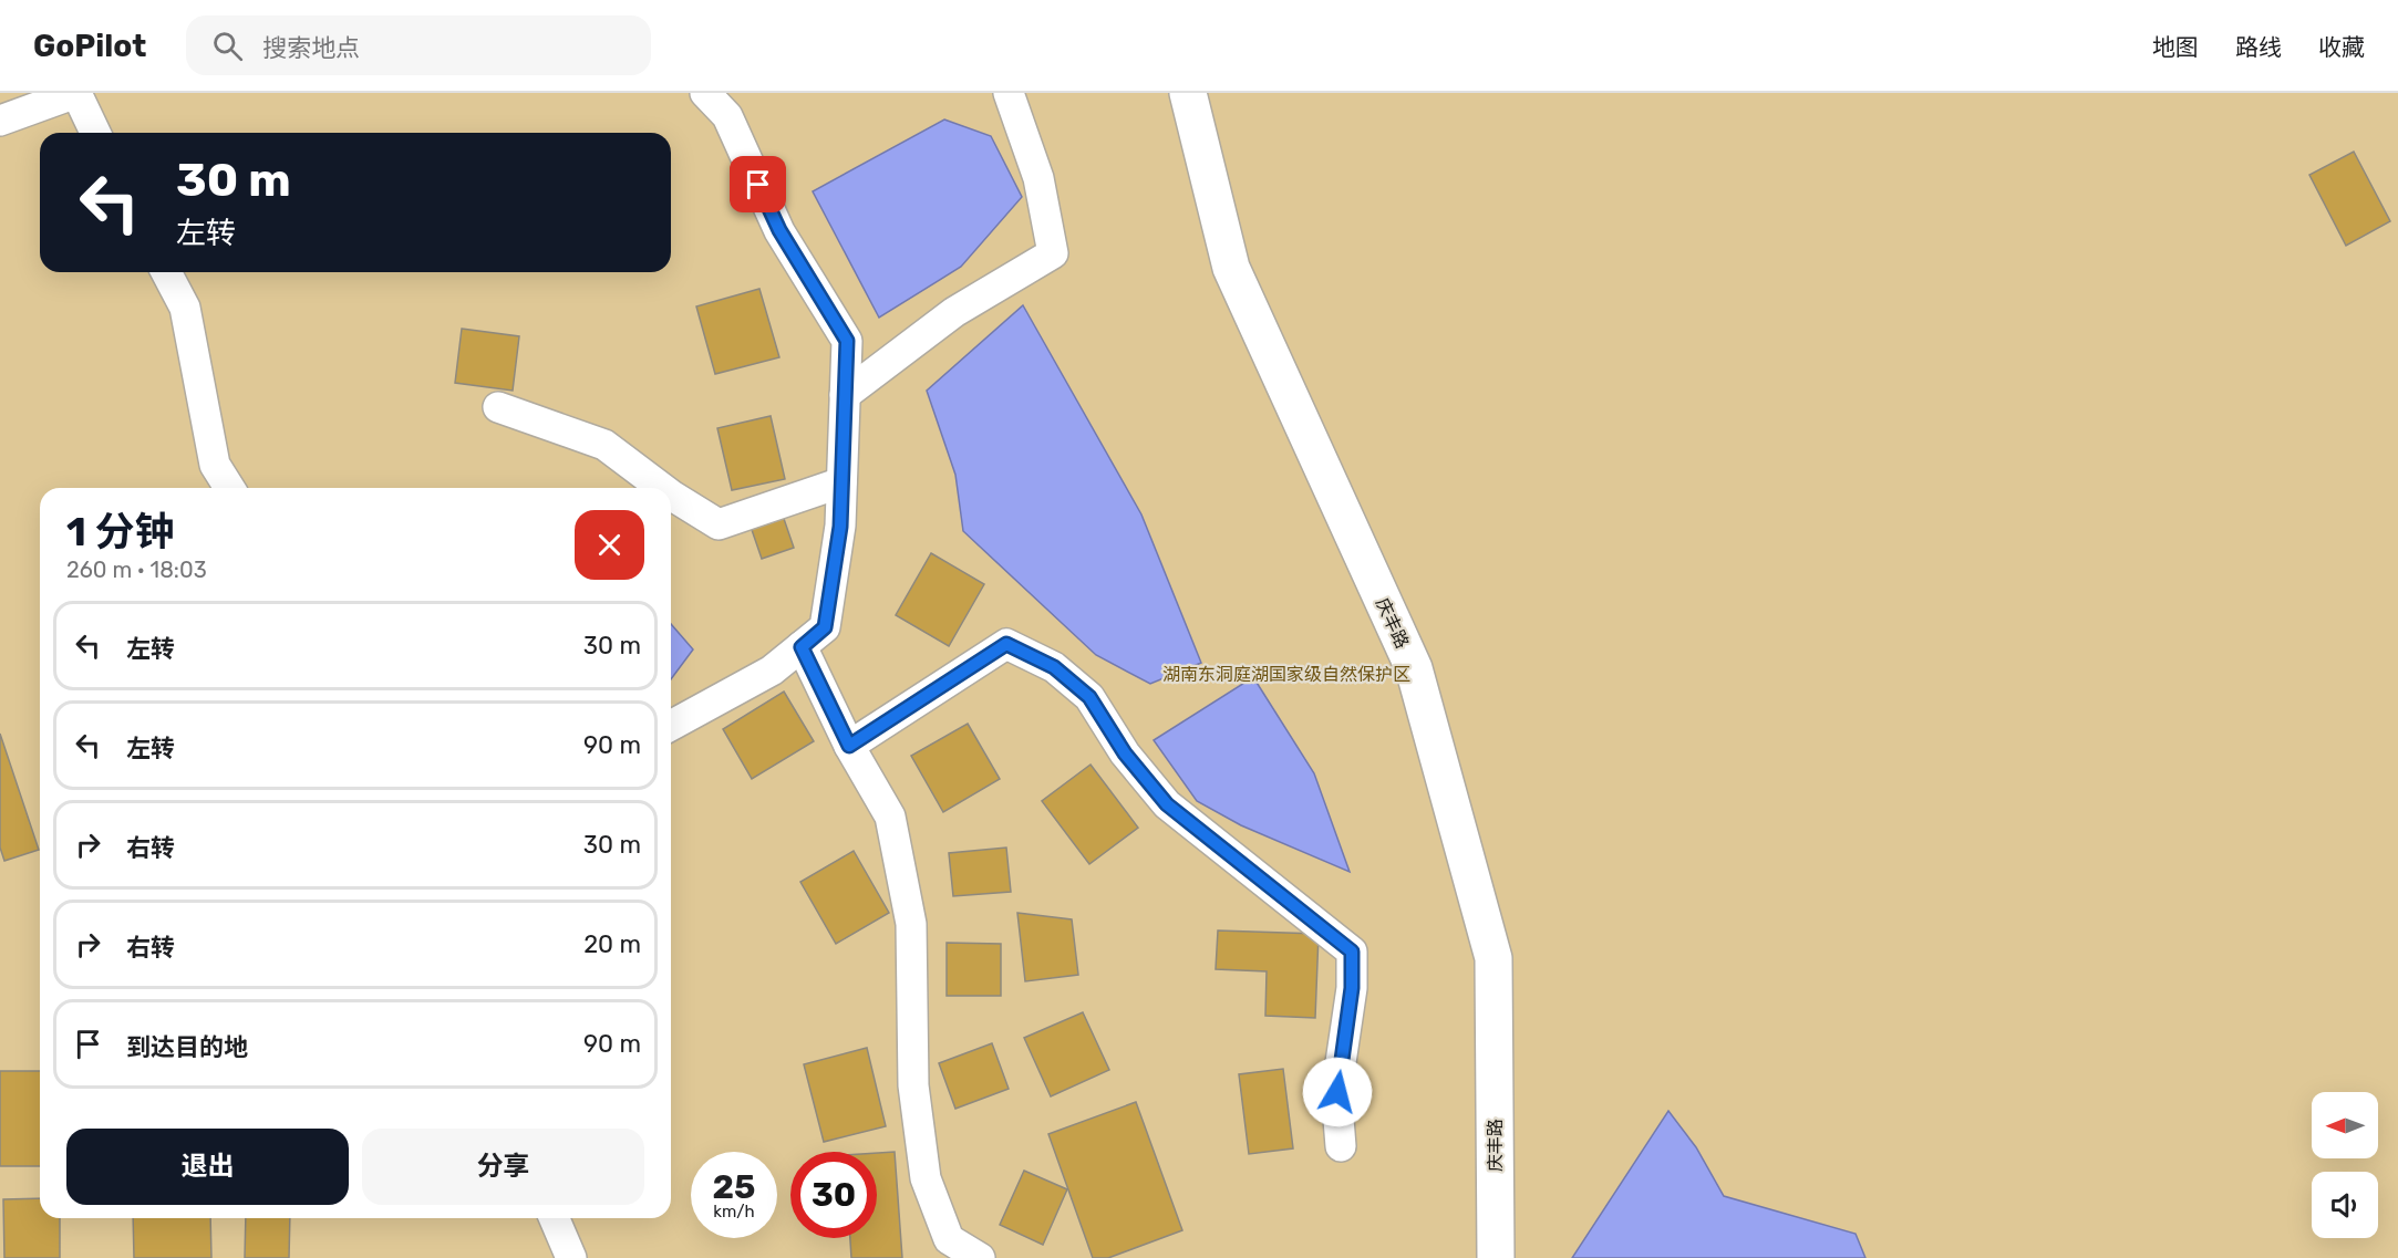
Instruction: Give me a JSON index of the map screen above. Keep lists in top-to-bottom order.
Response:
{
  "streets": {
    "street": ["庆丰路"]
  },
  "parks": ["湖南东洞庭湖国家级自然保护区"],
  "north": "left",
  "page": {
    "header": "GoPilot",
    "search": "搜索地点",
    "nav": ["地图", "路线", "收藏"],
    "turn": ["30 m", "左转"],
    "heading": ["1 分钟", "260 m · 18:03"],
    "list": [
      {
        "name": "左转",
        "value": "30 m"
      },
      {
        "name": "左转",
        "value": "90 m"
      },
      {
        "name": "右转",
        "value": "30 m"
      },
      {
        "name": "右转",
        "value": "20 m"
      },
      {
        "name": "到达目的地",
        "value": "90 m"
      }
    ],
    "buttons": ["退出", "分享"],
    "speed": "25 km/h",
    "limit": "30"
  }
}
